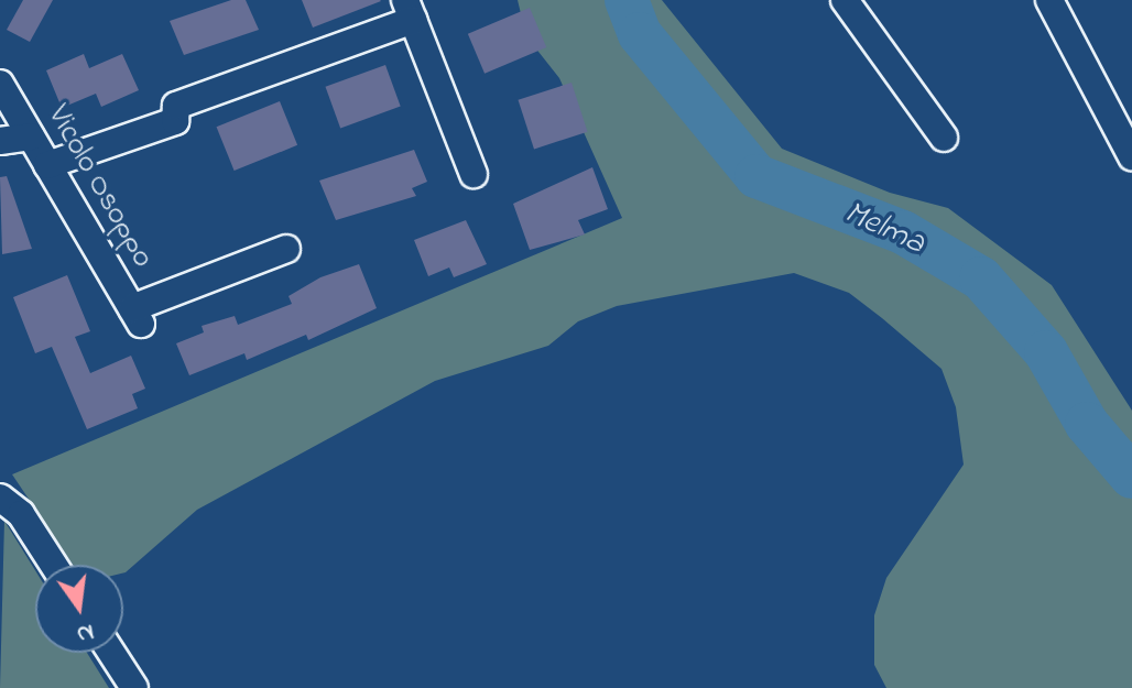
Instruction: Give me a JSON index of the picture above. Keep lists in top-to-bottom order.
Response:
{
  "streets": {
    "street": ["Vicolo Osoppo"]
  },
  "water": ["Melma"],
  "north": "bottom"
}
